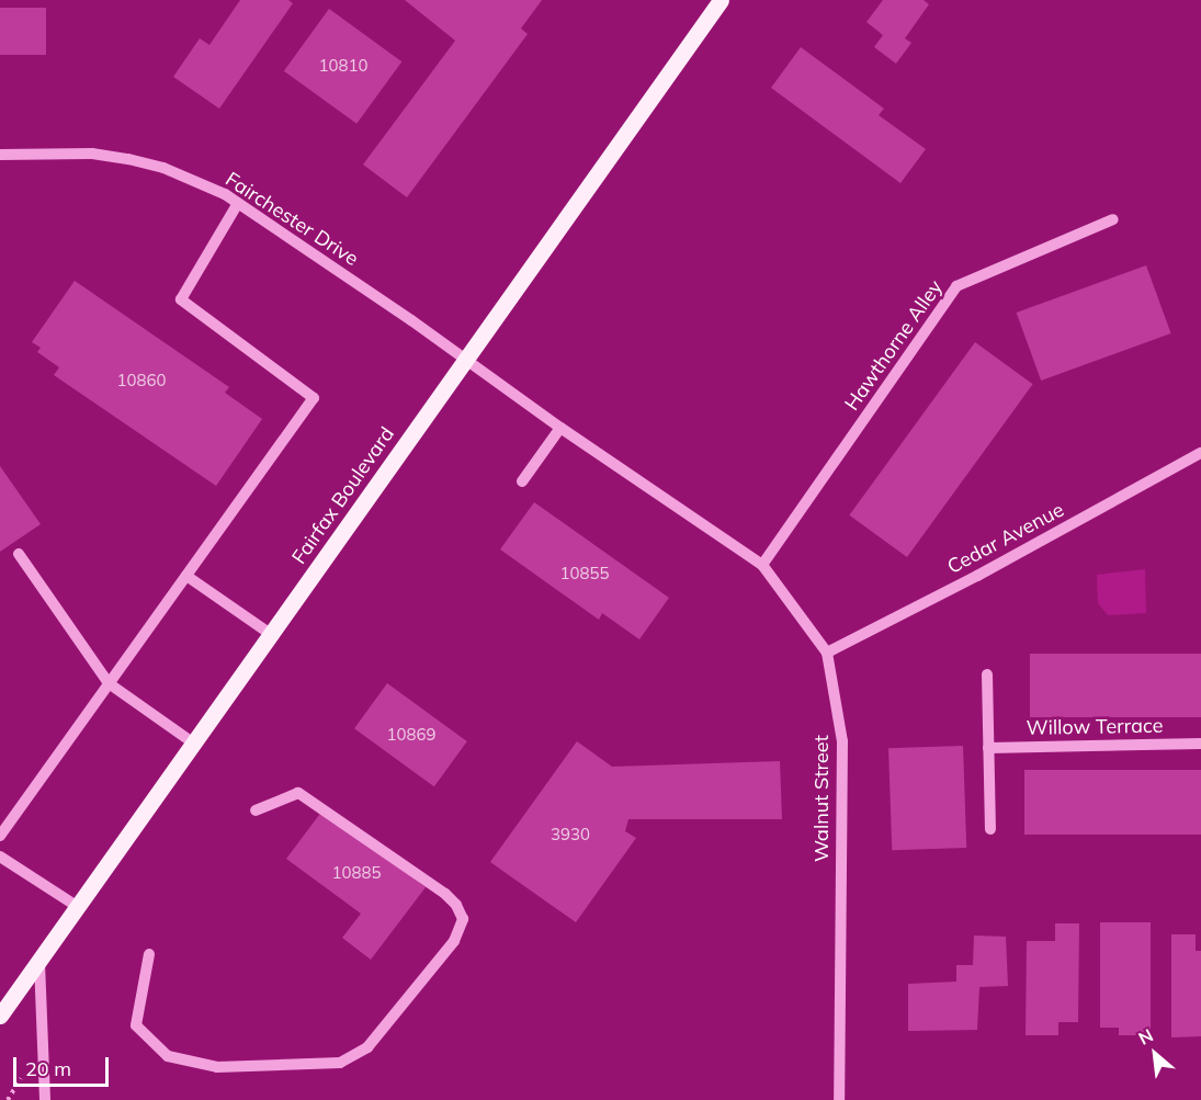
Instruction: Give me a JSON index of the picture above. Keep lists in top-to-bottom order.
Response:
{
  "streets": {
    "main road": ["Fairfax Boulevard"],
    "street": [
      "Fairchester Drive",
      "Hawthorne Alley",
      "Cedar Avenue",
      "Willow Terrace",
      "Walnut Street"
    ]
  },
  "crossings": [
    ["Fairchester Drive", "Fairfax Boulevard"],
    ["Fairchester Drive", "Walnut Street"],
    ["Hawthorne Alley", "Walnut Street"],
    ["Fairfax Boulevard", "Walnut Street"],
    ["Cedar Avenue", "Walnut Street"]
  ],
  "house_numbers": [
    "10810",
    "10860",
    "10855",
    "10869",
    "3930",
    "10885"
  ],
  "scale_bar": "20 m",
  "north": "top left"
}
